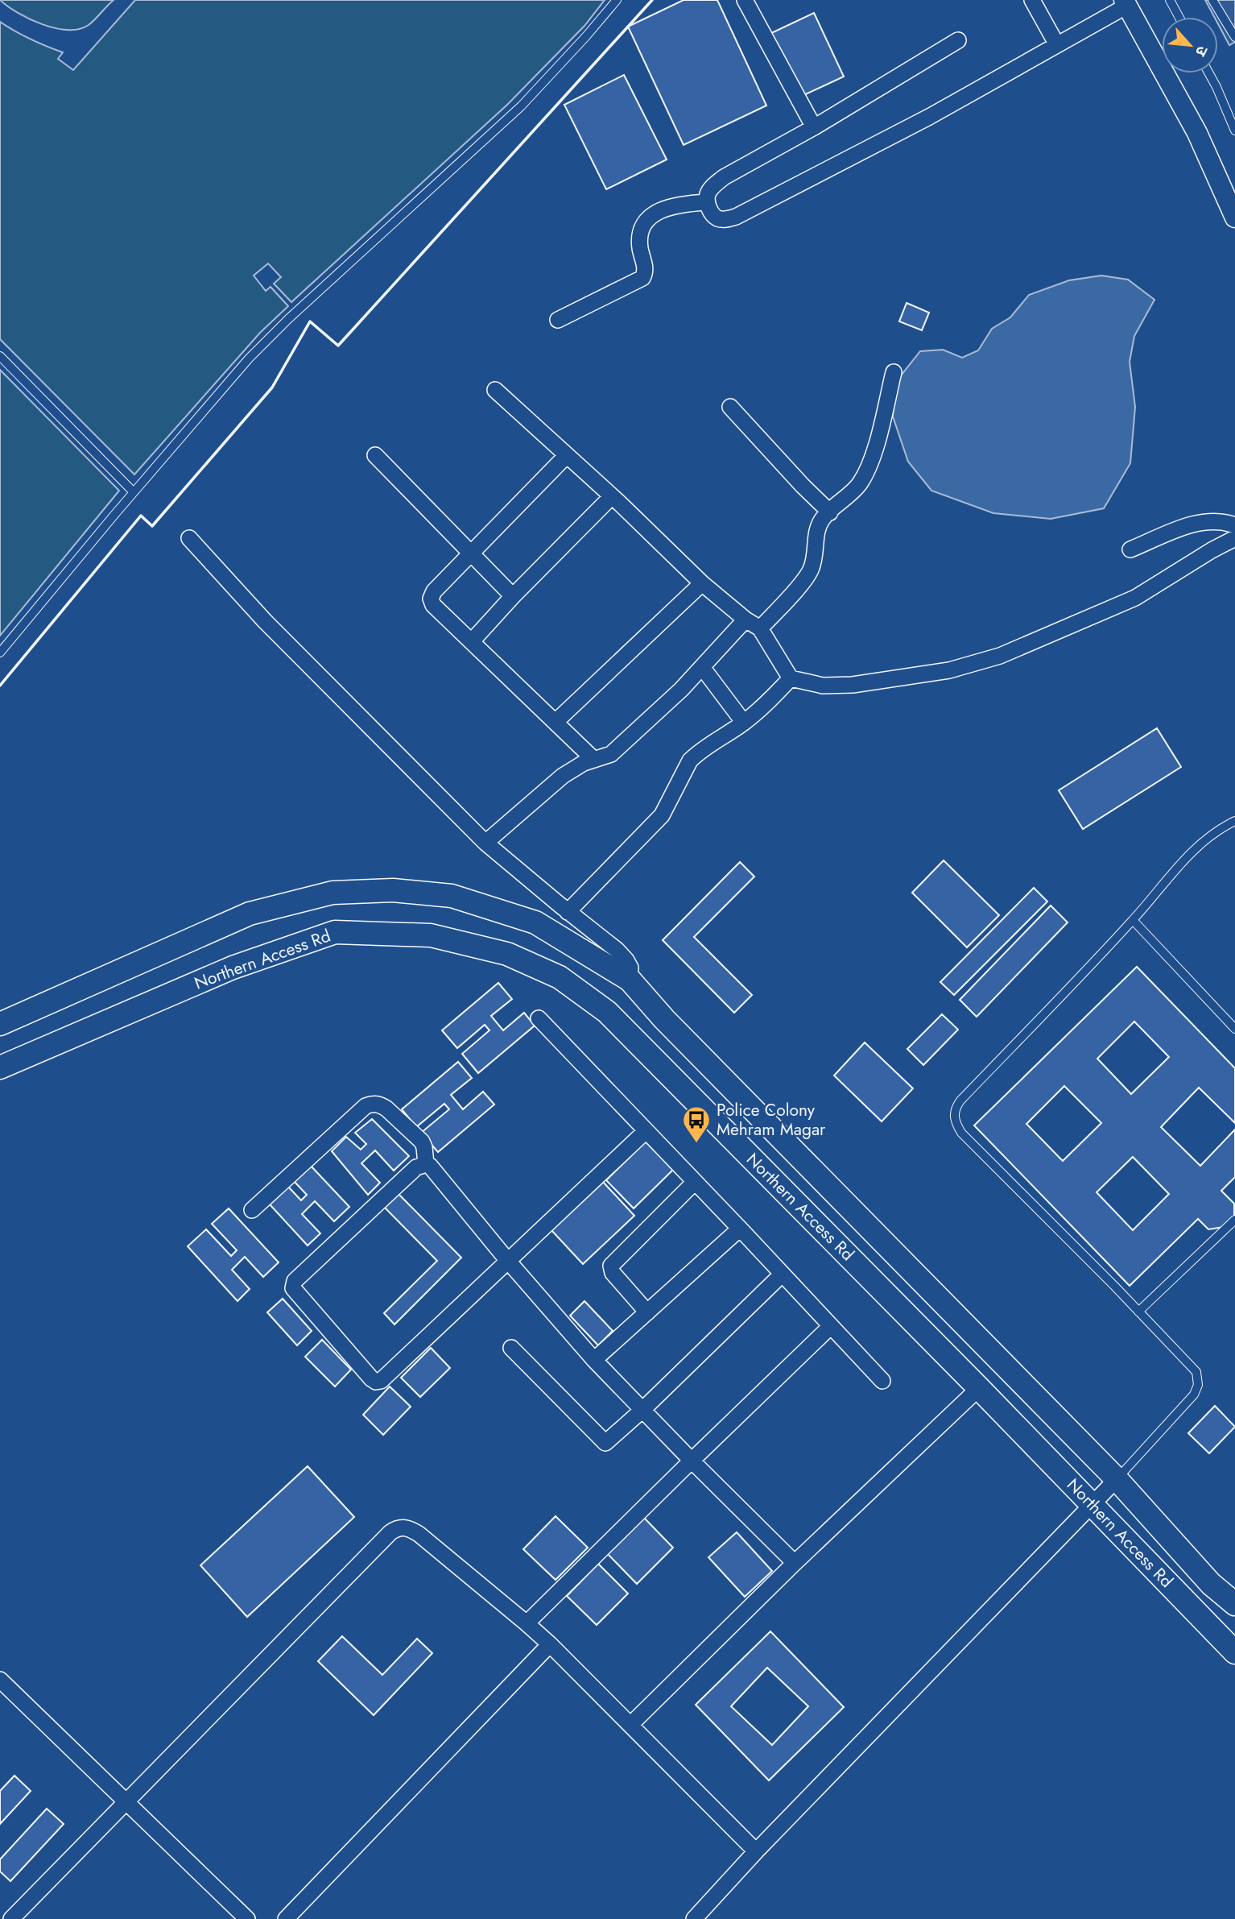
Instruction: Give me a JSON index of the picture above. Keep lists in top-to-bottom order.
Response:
{
  "streets": {
    "main road": ["Northern Access Rd"]
  },
  "places": {
    "bus stop": ["Police Colony Mehram Magar"]
  },
  "north": "bottom right"
}
